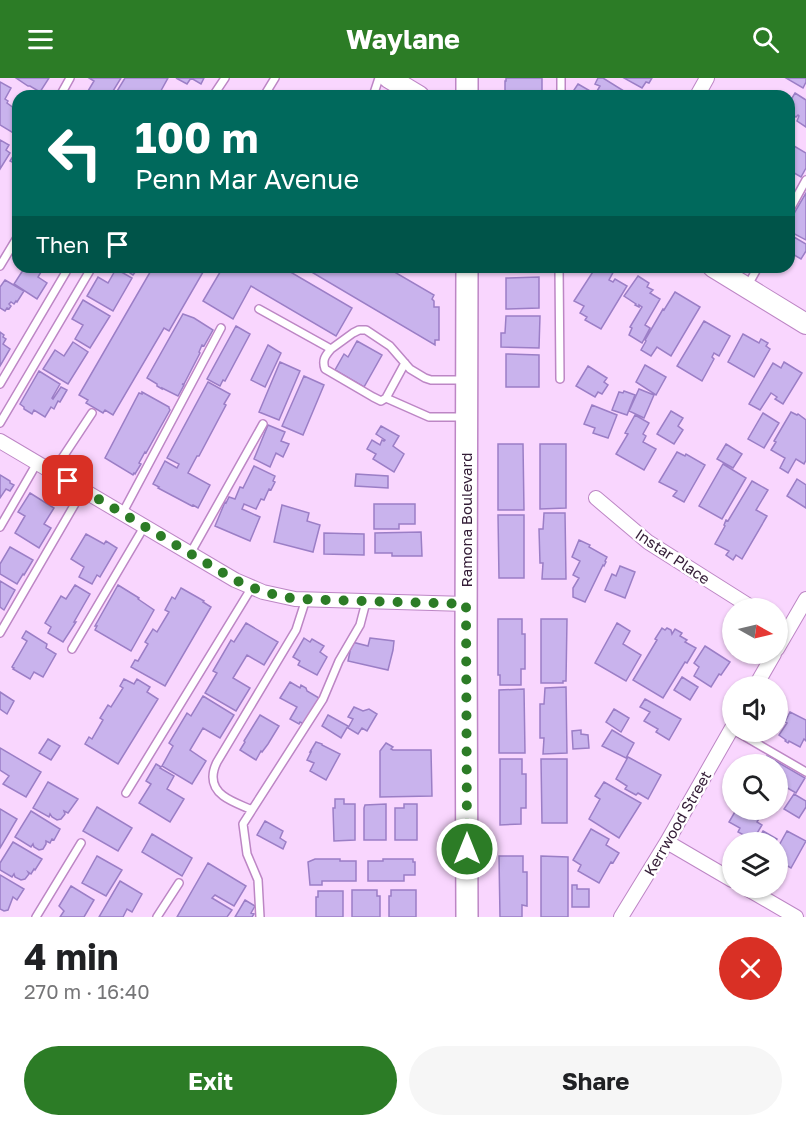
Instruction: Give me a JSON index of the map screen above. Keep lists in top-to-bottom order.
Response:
{
  "streets": {
    "main road": ["Ramona Boulevard"],
    "street": ["Instar Place", "Kerrwood Street"]
  },
  "north": "right",
  "page": {
    "header": "Waylane",
    "turn": ["100 m", "Penn Mar Avenue"],
    "then": "Then",
    "heading": ["4 min", "270 m · 16:40"],
    "buttons": ["Exit", "Share"]
  }
}
